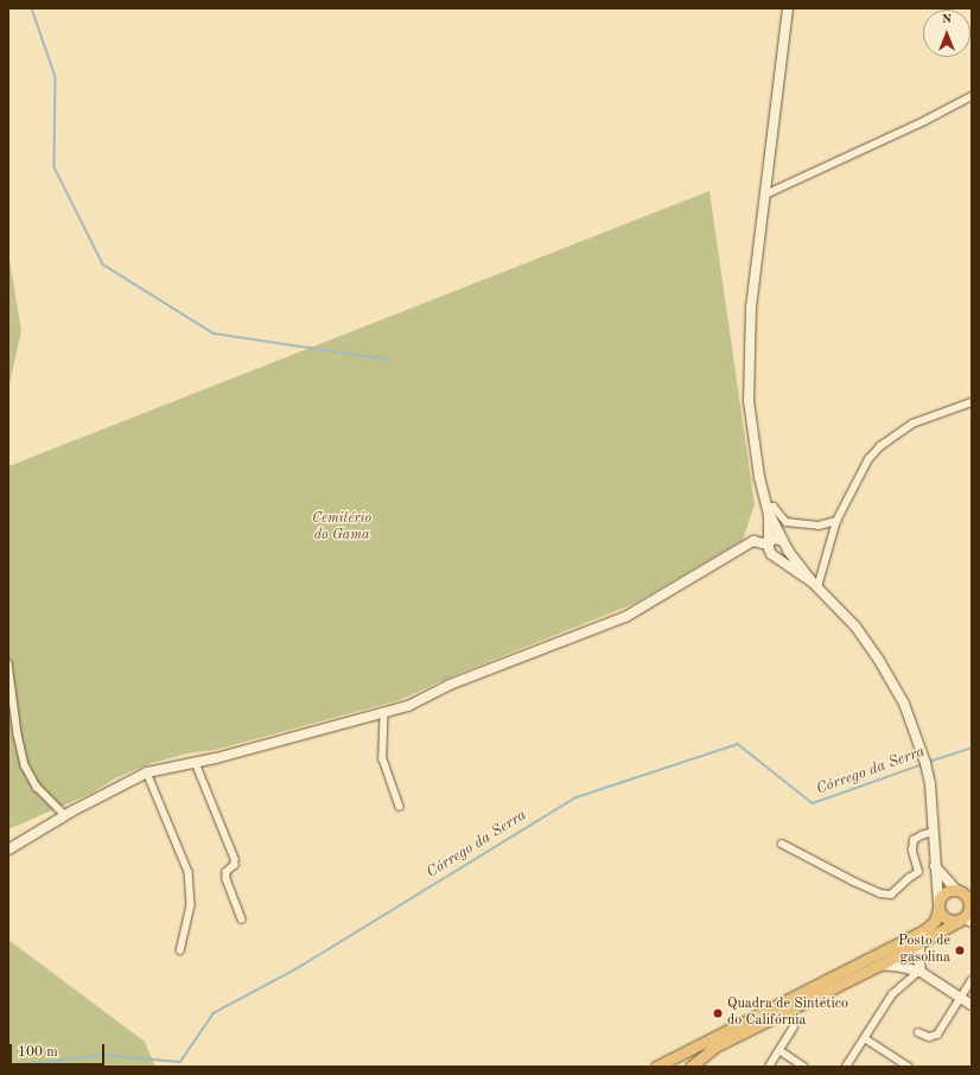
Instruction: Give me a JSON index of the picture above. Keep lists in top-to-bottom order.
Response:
{
  "water": ["Córrego da Serra"],
  "parks": ["Cemitério do Gama"],
  "places": ["Posto de gasolina", "Quadra de Sintético do Califórnia"],
  "scale_bar": "100 m",
  "north": "top"
}
